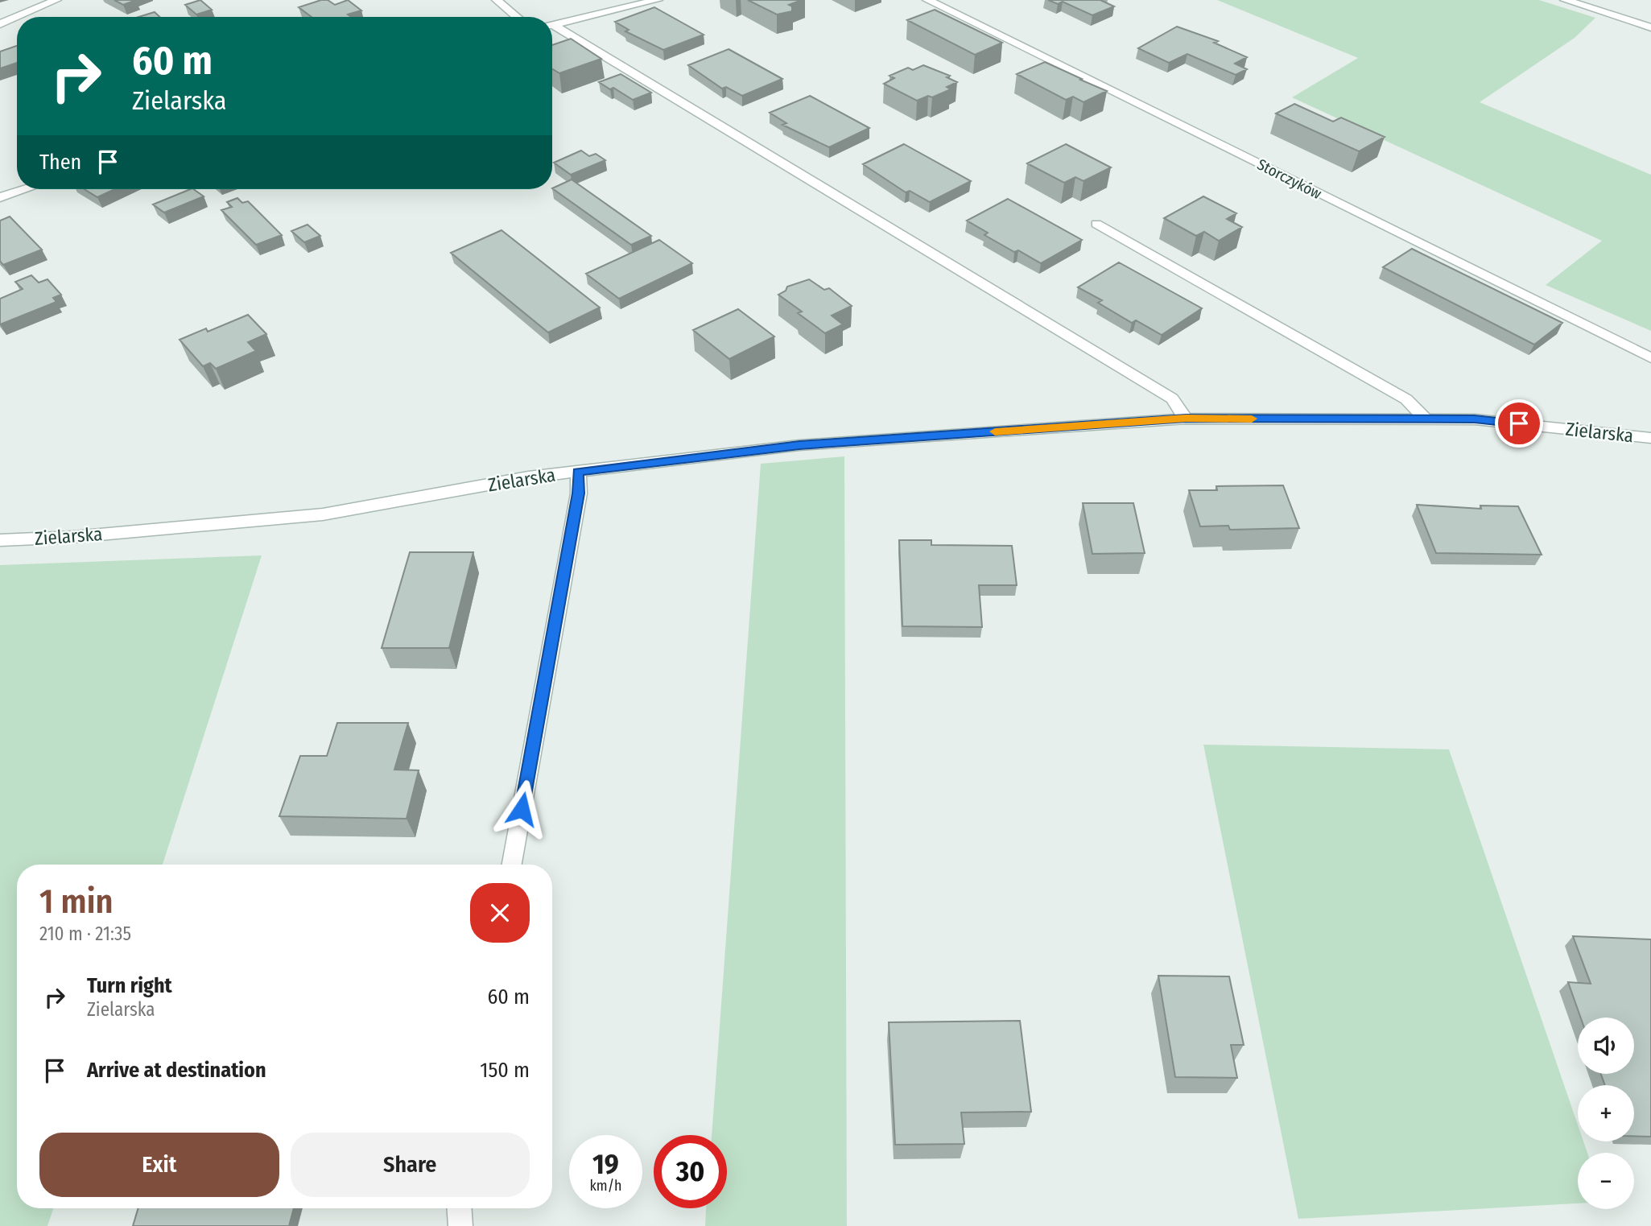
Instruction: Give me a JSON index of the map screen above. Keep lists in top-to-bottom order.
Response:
{
  "streets": {
    "street": ["Storczyków", "Zielarska"]
  },
  "page": {
    "turn": ["60 m", "Zielarska"],
    "then": "Then",
    "heading": ["1 min", "210 m · 21:35"],
    "list": [
      {
        "name": "Turn right",
        "note": "Zielarska",
        "value": "60 m"
      },
      {
        "name": "Arrive at destination",
        "value": "150 m"
      }
    ],
    "map_buttons": ["+", "−"],
    "buttons": ["Exit", "Share"],
    "speed": "19 km/h",
    "limit": "30"
  }
}
